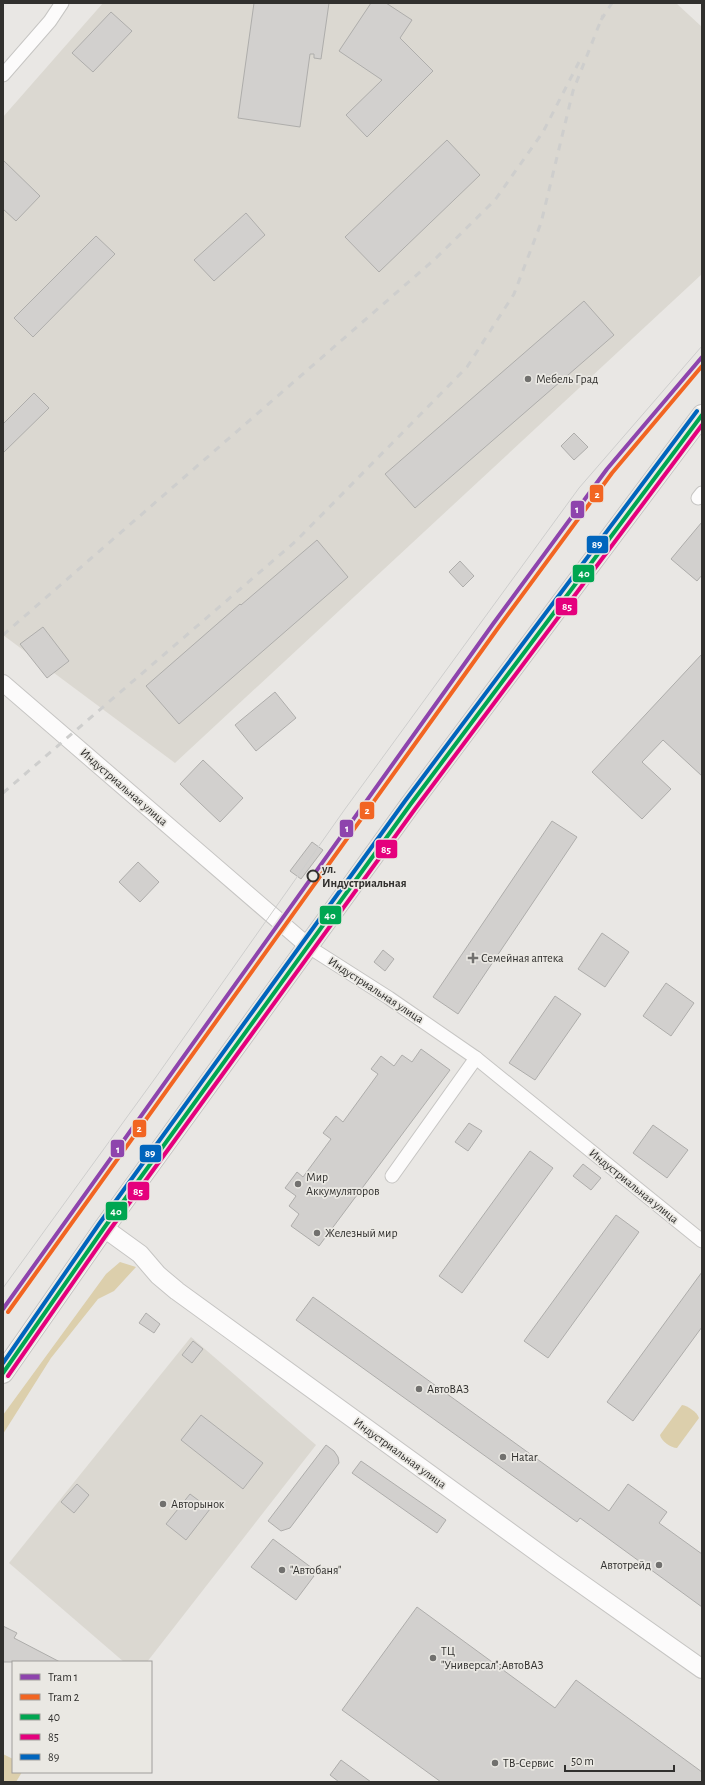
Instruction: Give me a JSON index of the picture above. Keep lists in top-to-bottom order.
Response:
{
  "streets": {
    "main road": ["Индустриальная улица"]
  },
  "places": {
    "other": [
      "Мебель Град",
      "ул. Индустриальная",
      "Мир Аккумуляторов",
      "Железный мир",
      "АвтоВАЗ",
      "Hatar",
      "Авторынок",
      "Автотрейд",
      "\"Автобаня\"",
      "ТЦ \"Универсал\";АвтоВАЗ",
      "ТВ-Сервис"
    ],
    "health": ["Семейная аптека"]
  },
  "lines": [
    "tram line 1",
    "tram line 2",
    "transit line 89",
    "transit line 40",
    "transit line 85"
  ],
  "legend": [
    "Tram 1",
    "Tram 2",
    "40",
    "85",
    "89"
  ],
  "scale_bar": "50 m"
}
